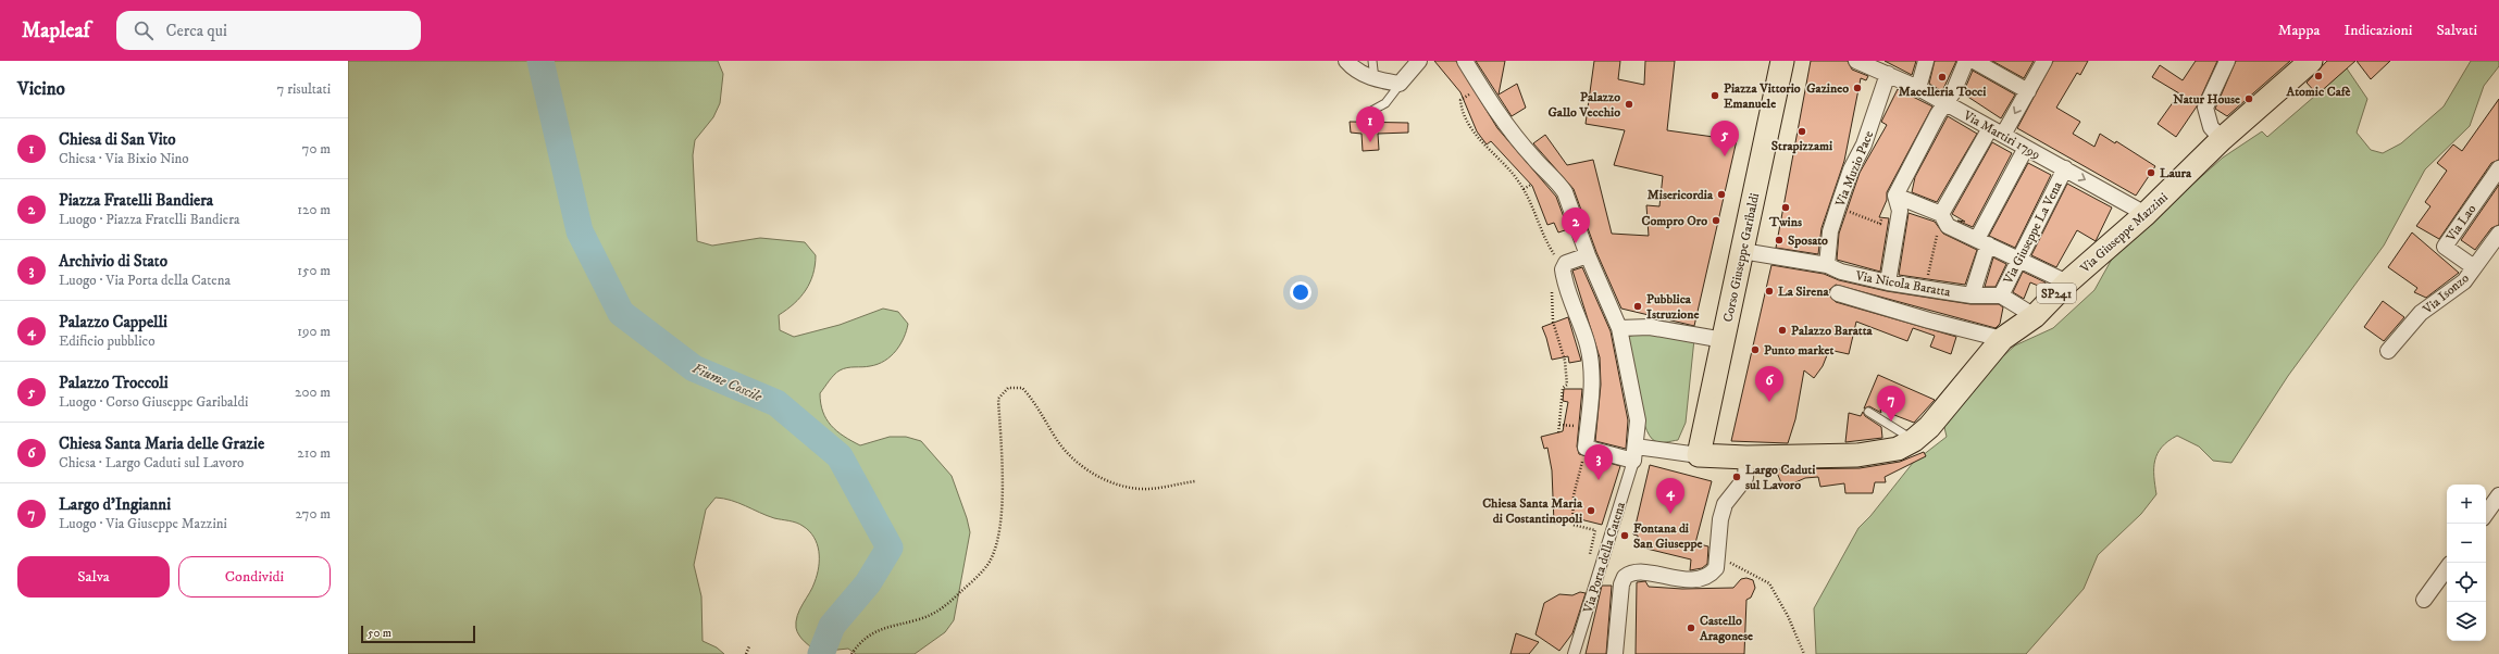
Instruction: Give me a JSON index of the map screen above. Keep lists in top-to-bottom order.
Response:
{
  "streets": {
    "main road": ["Via Giuseppe Mazzini", "Corso Giuseppe Garibaldi", "SP241"],
    "street": [
      "Via Martiri 1799",
      "Via Muzio Pace",
      "Via Lao",
      "Via Giuseppe La Vena",
      "Via Nicola Baratta",
      "Via Isonzo",
      "Via Porta della Catena"
    ]
  },
  "crossings": [
    ["Via Martiri 1799", "Via Muzio Pace"],
    ["Via Martiri 1799", "Via Giuseppe La Vena"],
    ["Via Martiri 1799", "Via Giuseppe Mazzini"],
    ["Via Muzio Pace", "Via Nicola Baratta"],
    ["Via Lao", "Via Isonzo"],
    ["Via Giuseppe La Vena", "Via Nicola Baratta"],
    ["Via Giuseppe Mazzini", "SP241"],
    ["Corso Giuseppe Garibaldi", "Via Nicola Baratta"],
    ["Corso Giuseppe Garibaldi", "SP241"]
  ],
  "water": ["Fiume Coscile"],
  "places": [
    "Atomic Cafè",
    "Macelleria Tocci",
    "Gazineo",
    "Piazza Vittorio Emanuele",
    "Natur House",
    "Palazzo Gallo Vecchio",
    "Strapizzami",
    "Laura",
    "Misericordia",
    "Twins",
    "Compro Oro",
    "Sposato",
    "La Sirena",
    "Pubblica Istruzione",
    "Palazzo Baratta",
    "Punto market",
    "Largo Caduti sul Lavoro",
    "Chiesa Santa Maria di Costantinopoli",
    "Fontana di San Giuseppe",
    "Castello Aragonese"
  ],
  "scale_bar": "50 m",
  "page": {
    "header": "Mapleaf",
    "search": "Cerca qui",
    "nav": ["Mappa", "Indicazioni", "Salvati"],
    "heading": ["Vicino", "7 risultati"],
    "pins": [
      "1",
      "5",
      "2",
      "6",
      "7",
      "3",
      "4"
    ],
    "list": [
      {
        "mark": "1",
        "name": "Chiesa di San Vito",
        "note": "Chiesa · Via Bixio Nino",
        "value": "70 m"
      },
      {
        "mark": "2",
        "name": "Piazza Fratelli Bandiera",
        "note": "Luogo · Piazza Fratelli Bandiera",
        "value": "120 m"
      },
      {
        "mark": "3",
        "name": "Archivio di Stato",
        "note": "Luogo · Via Porta della Catena",
        "value": "150 m"
      },
      {
        "mark": "4",
        "name": "Palazzo Cappelli",
        "note": "Edificio pubblico",
        "value": "190 m"
      },
      {
        "mark": "5",
        "name": "Palazzo Troccoli",
        "note": "Luogo · Corso Giuseppe Garibaldi",
        "value": "200 m"
      },
      {
        "mark": "6",
        "name": "Chiesa Santa Maria delle Grazie",
        "note": "Chiesa · Largo Caduti sul Lavoro",
        "value": "210 m"
      },
      {
        "mark": "7",
        "name": "Largo d'Ingianni",
        "note": "Luogo · Via Giuseppe Mazzini",
        "value": "270 m"
      }
    ],
    "map_buttons": ["+", "−"],
    "buttons": ["Salva", "Condividi"],
    "scale": "50 m"
  }
}
